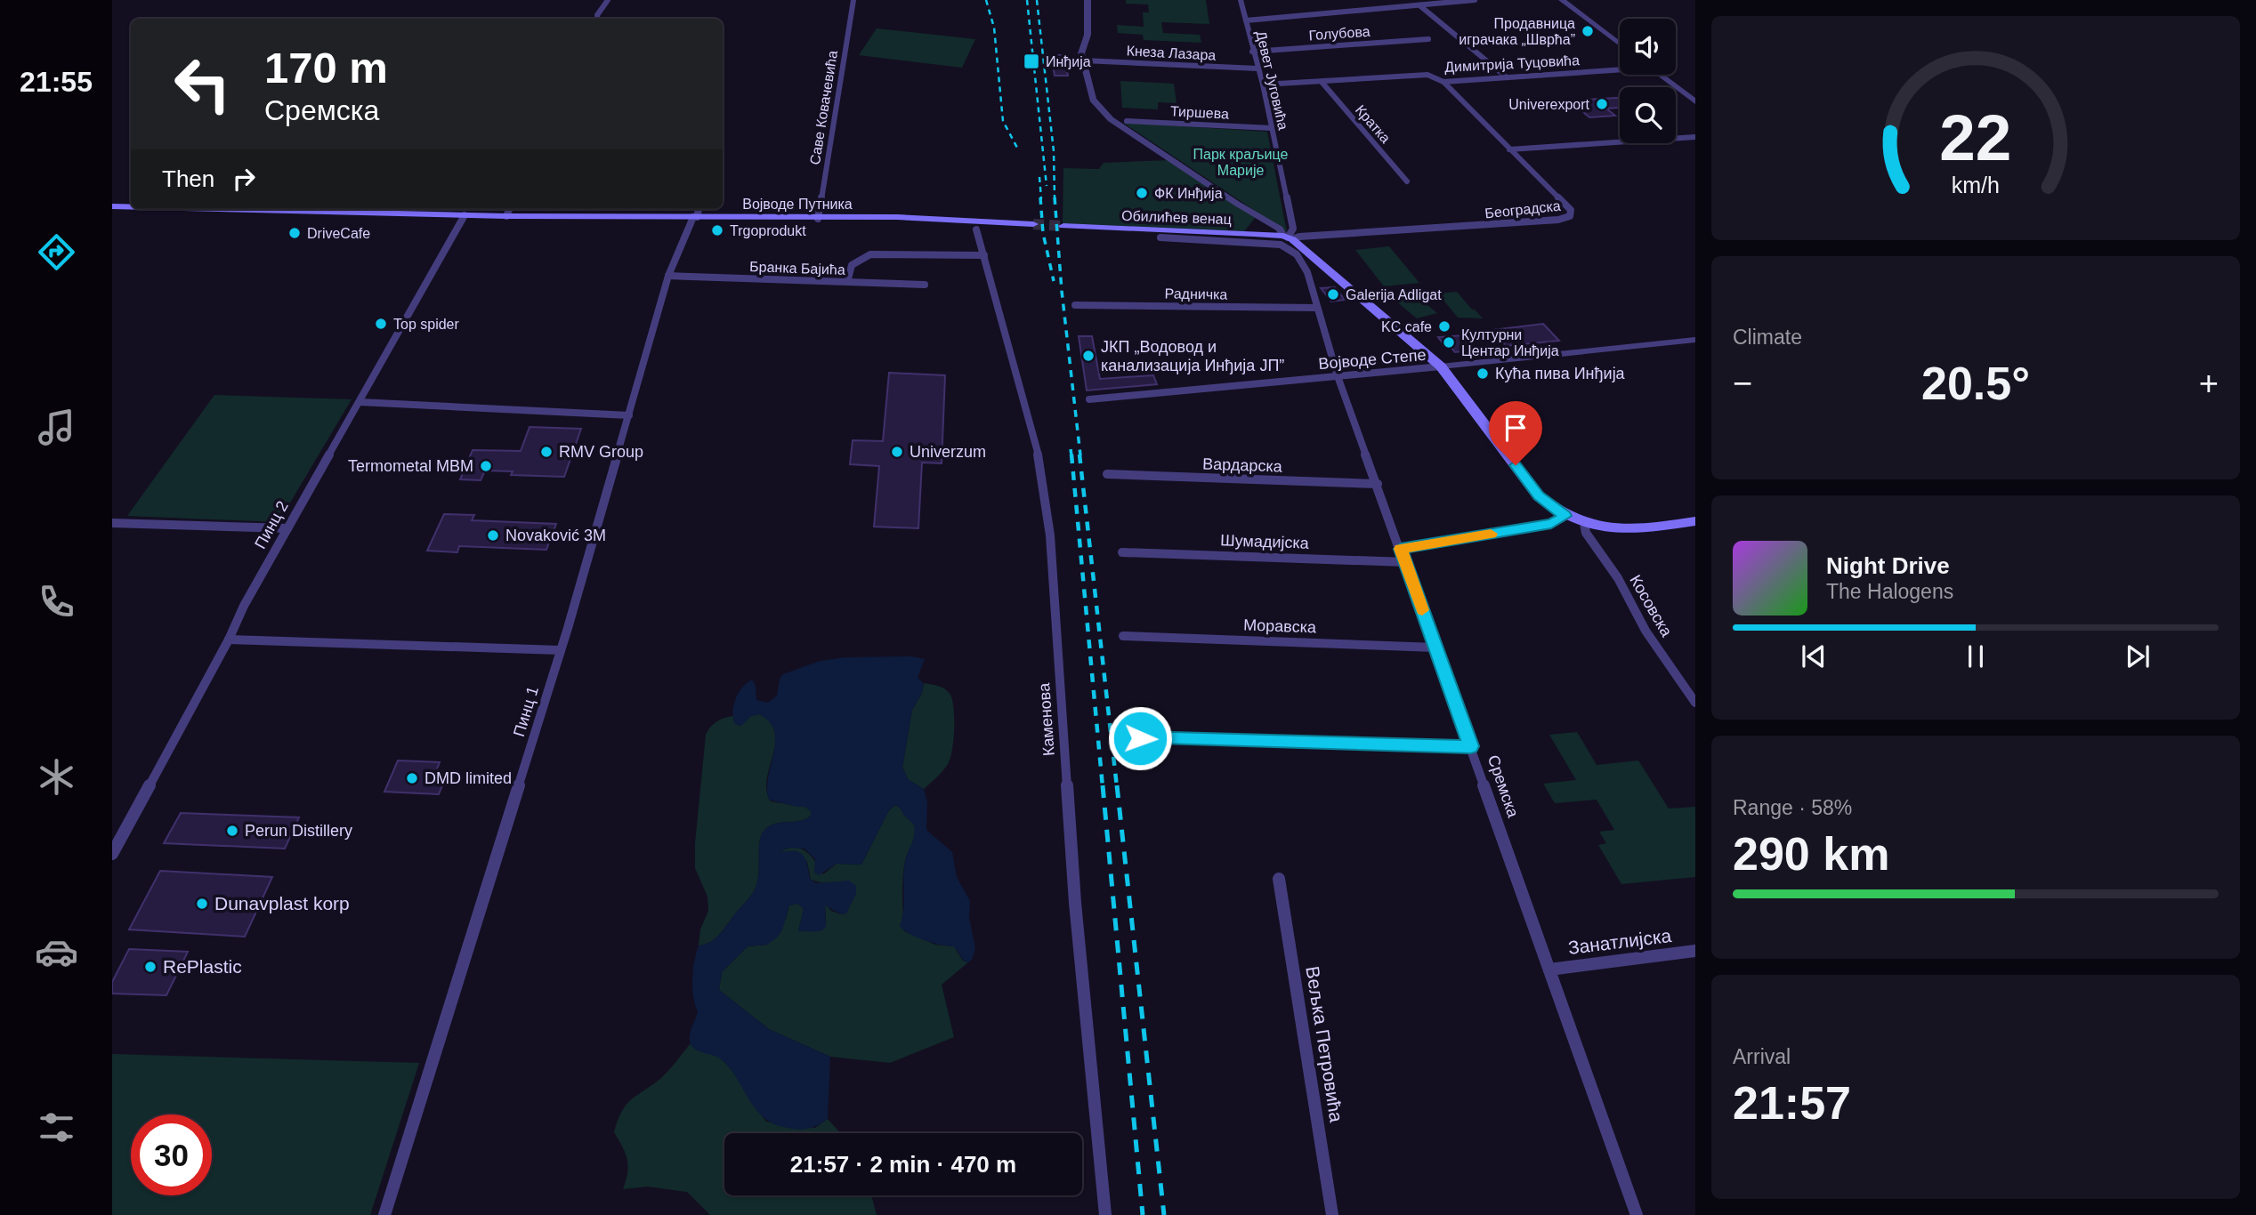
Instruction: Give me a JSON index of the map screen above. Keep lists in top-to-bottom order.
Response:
{
  "streets": {
    "main road": ["Војводе Путника", "Обилићев венац"],
    "street": [
      "Голубова",
      "Кнеза Лазара",
      "Димитрија Туцовића",
      "Девет Југовића",
      "Саве Ковачевића",
      "Тиршева",
      "Кратка",
      "Београдска",
      "Бранка Бајића",
      "Радничка",
      "Војводе Степе",
      "Вардарска",
      "Пинц 2",
      "Шумадијска",
      "Косовска",
      "Моравска",
      "Пинц 1",
      "Каменова",
      "Сремска",
      "Занатлијска",
      "Вељка Петровића"
    ]
  },
  "crossings": [
    ["Голубова", "Девет Југовића"],
    ["Кнеза Лазара", "Девет Југовића"],
    ["Димитрија Туцовића", "Девет Југовића"],
    ["Димитрија Туцовића", "Кратка"],
    ["Димитрија Туцовића", "Београдска"],
    ["Девет Југовића", "Тиршева"],
    ["Девет Југовића", "Београдска"],
    ["Девет Југовића", "Обилићев венац"],
    ["Саве Ковачевића", "Војводе Путника"],
    ["Војводе Путника", "Пинц 2"],
    ["Војводе Путника", "Пинц 1"],
    ["Београдска", "Обилићев венац"],
    ["Бранка Бајића", "Пинц 1"],
    ["Радничка", "Сремска"],
    ["Војводе Степе", "Сремска"],
    ["Вардарска", "Сремска"],
    ["Шумадијска", "Сремска"],
    ["Моравска", "Сремска"],
    ["Сремска", "Занатлијска"]
  ],
  "parks": ["Парк краљице Марије"],
  "places": {
    "other": [
      "Продавница играчака „Шврћа”",
      "Univerexport",
      "ФК Инђија",
      "Trgoprodukt",
      "DriveCafe",
      "Galerija Adligat",
      "Top spider",
      "KC cafe",
      "Културни Центар Инђија",
      "ЈКП „Водовод и канализација Инђија ЈП”",
      "Кућа пива Инђија",
      "RMV Group",
      "Univerzum",
      "Termometal MBM",
      "Novaković 3M",
      "DMD limited",
      "Perun Distillery",
      "Dunavplast korp",
      "RePlastic"
    ],
    "transit": ["Инђија"]
  },
  "page": {
    "tabs": "21:55",
    "turn": ["170 m", "Сремска"],
    "then": "Then",
    "tile": [
      "Climate",
      ["Range · 58%", "290 km"],
      ["Arrival", "21:57"]
    ],
    "heat": ["−", "20.5°", "+"],
    "song": ["Night Drive", "The Halogens"],
    "limit": "30",
    "trip": "21:57 · 2 min · 470 m",
    "gauge": ["22", "km/h"]
  }
}
